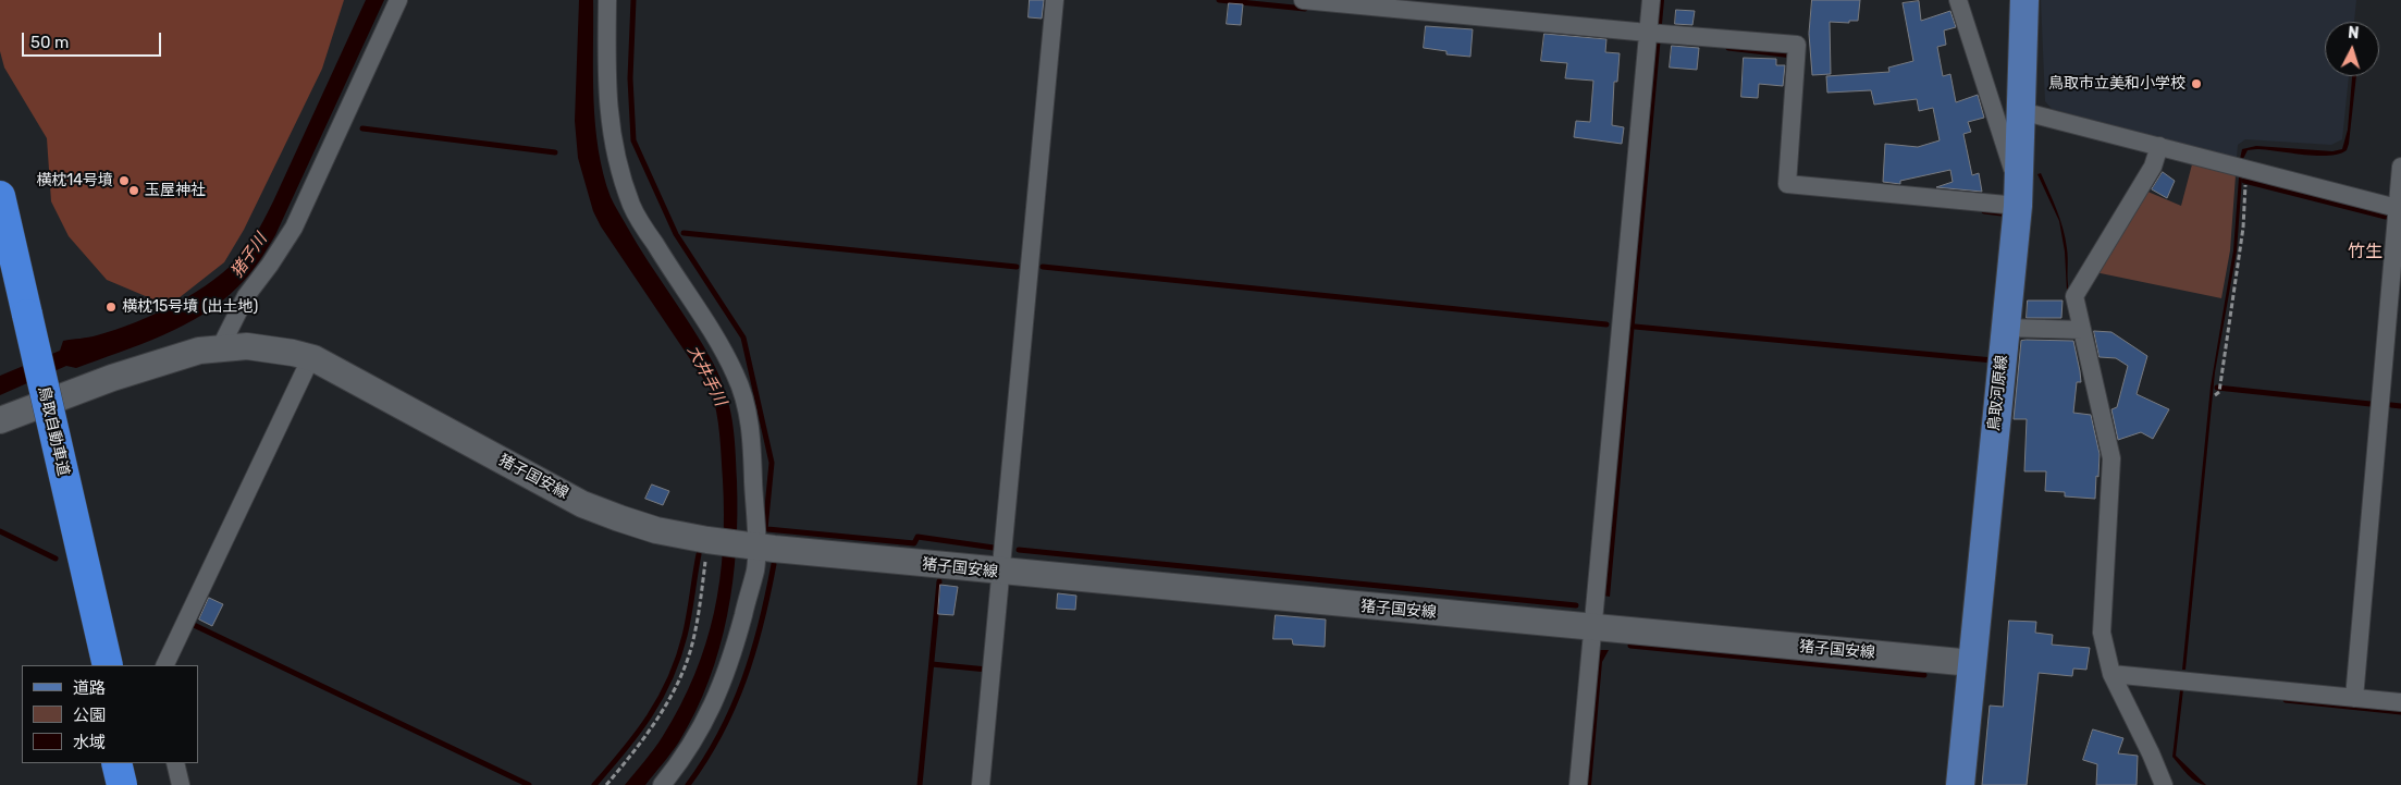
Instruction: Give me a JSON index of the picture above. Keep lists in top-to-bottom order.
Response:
{
  "streets": {
    "highway": ["鳥取自動車道"],
    "main road": ["鳥取河原線", "猪子国安線"]
  },
  "crossings": [
    ["鳥取河原線", "猪子国安線"]
  ],
  "districts": ["竹生"],
  "water": ["猪子川", "大井手川"],
  "places": [
    "鳥取市立美和小学校",
    "横枕14号墳",
    "玉屋神社",
    "横枕15号墳 (出土地)"
  ],
  "legend": ["道路", "公園", "水域"],
  "scale_bar": "50 m",
  "north": "top"
}
